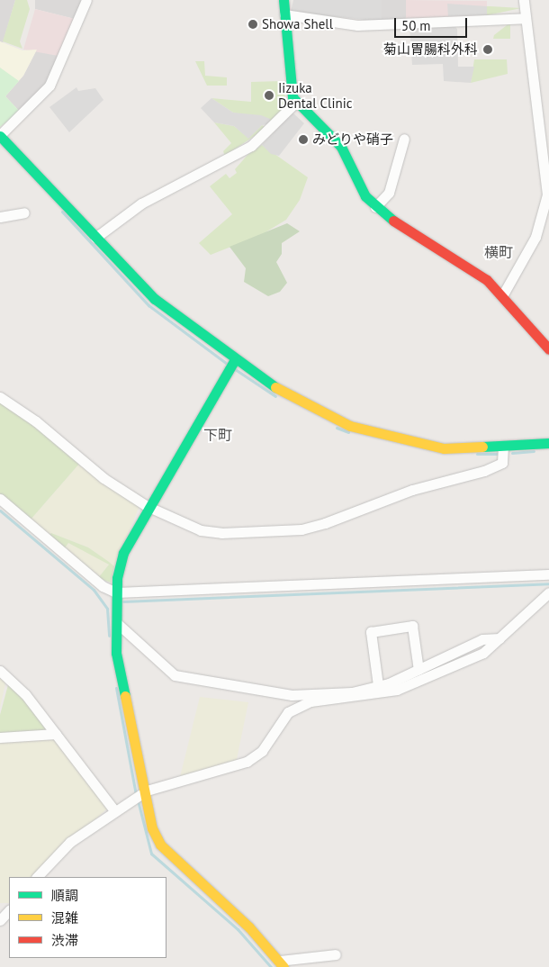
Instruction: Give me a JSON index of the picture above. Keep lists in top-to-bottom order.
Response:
{
  "districts": ["横町", "下町"],
  "places": [
    "Showa Shell",
    "菊山胃腸科外科",
    "Iizuka Dental Clinic",
    "みどりや硝子"
  ],
  "legend": ["順調", "混雑", "渋滞"],
  "scale_bar": "50 m"
}
